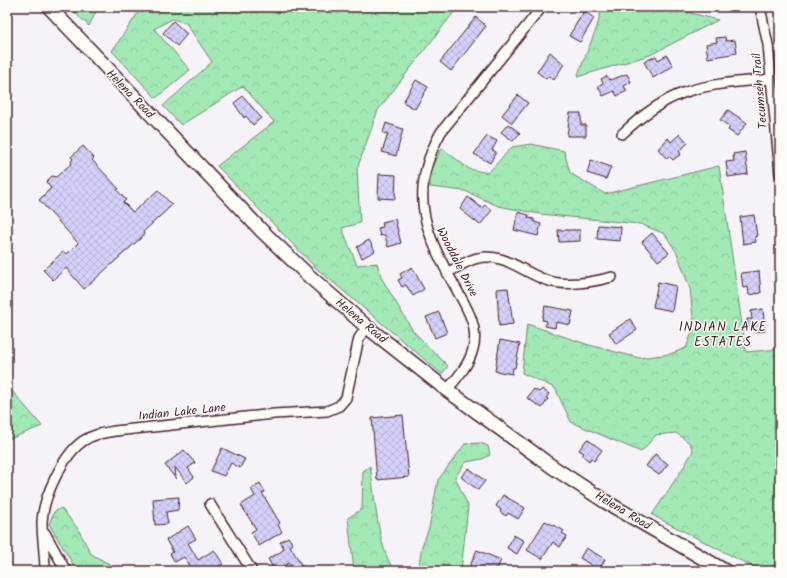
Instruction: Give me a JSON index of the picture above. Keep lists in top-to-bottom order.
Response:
{
  "streets": {
    "main road": ["Helena Road"],
    "street": ["Tecumseh Trail", "Wooddale Drive", "Indian Lake Lane"]
  },
  "crossings": [
    ["Helena Road", "Wooddale Drive"],
    ["Helena Road", "Indian Lake Lane"]
  ],
  "districts": ["INDIAN LAKE ESTATES"]
}
